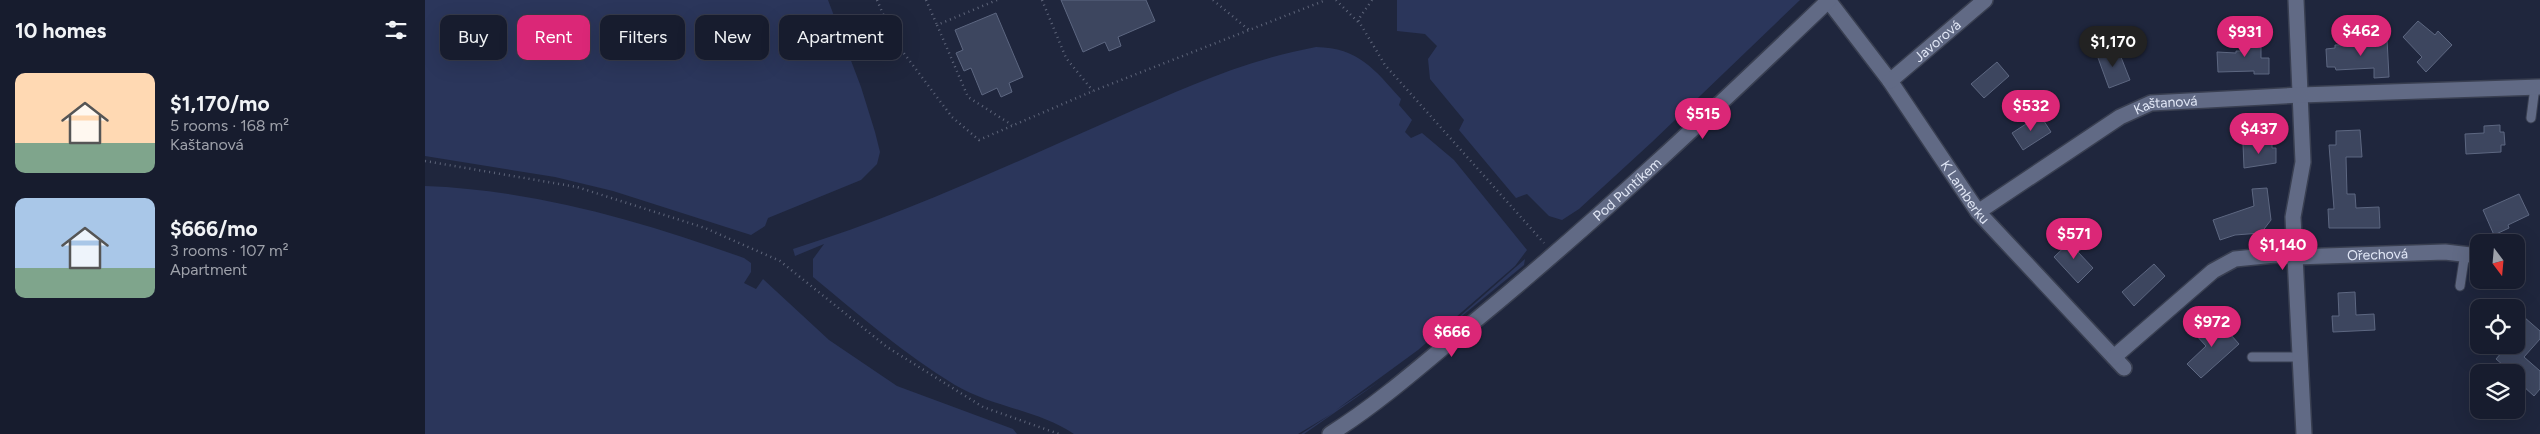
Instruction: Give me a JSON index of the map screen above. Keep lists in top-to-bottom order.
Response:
{
  "streets": {
    "street": [
      "Javorová",
      "Kaštanová",
      "Pod Puntíkem",
      "K Lamberku",
      "Ořechová"
    ]
  },
  "crossings": [
    ["Javorová", "K Lamberku"],
    ["Kaštanová", "K Lamberku"],
    ["Pod Puntíkem", "K Lamberku"],
    ["K Lamberku", "Ořechová"]
  ],
  "north": "bottom",
  "page": {
    "heading": "10 homes",
    "price": [
      "$462",
      "$931",
      "$1,170",
      "$532",
      "$515",
      "$437",
      "$571",
      "$1,140",
      "$972",
      "$666"
    ],
    "chip": [
      "Buy",
      "Rent",
      "Filters",
      "New",
      "Apartment"
    ],
    "list": [
      {
        "name": "$1,170/mo",
        "note": "5 rooms · 168 m² · Kaštanová"
      },
      {
        "name": "$666/mo",
        "note": "3 rooms · 107 m² · Apartment"
      }
    ]
  }
}
